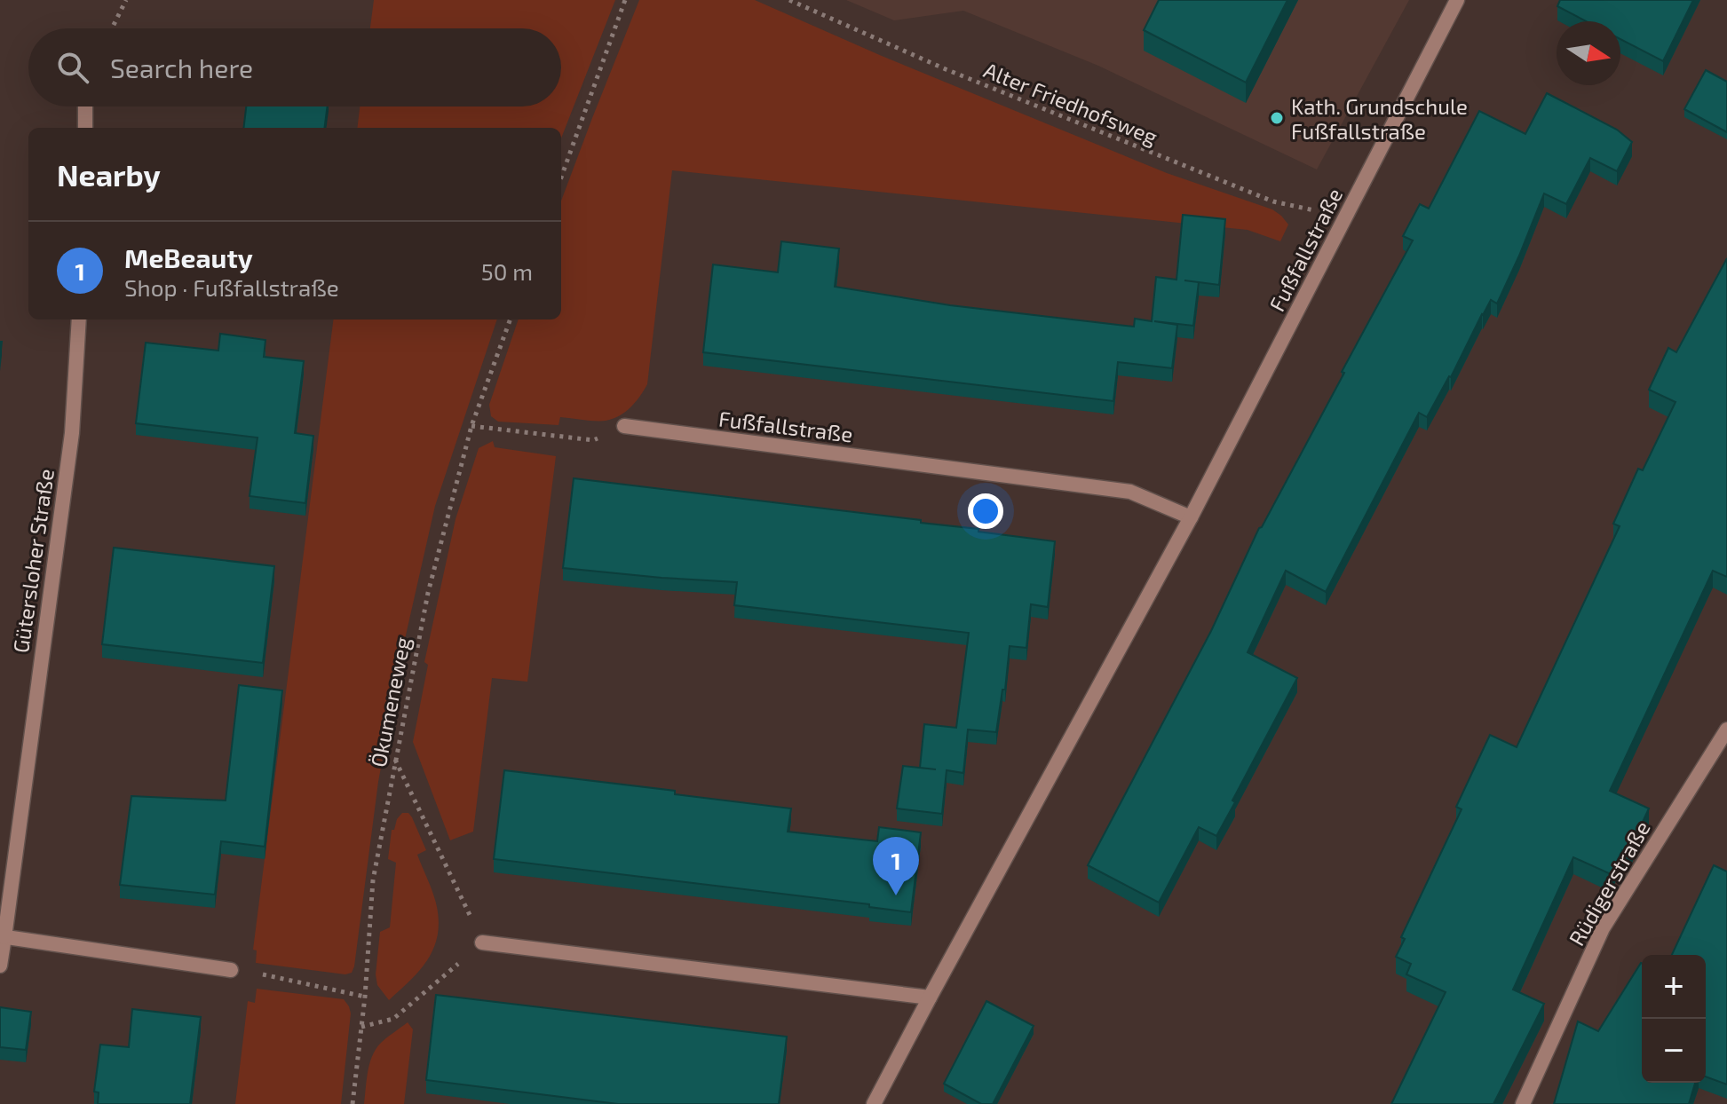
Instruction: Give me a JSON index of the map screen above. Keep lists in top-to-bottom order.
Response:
{
  "streets": {
    "street": ["Fußfallstraße", "Gütersloher Straße", "Rüdigerstraße"],
    "path": ["Alter Friedhofsweg", "Ökumeneweg"]
  },
  "crossings": [
    ["Alter Friedhofsweg", "Fußfallstraße"]
  ],
  "places": ["Kath. Grundschule Fußfallstraße"],
  "north": "right",
  "page": {
    "search": "Search here",
    "heading": "Nearby",
    "list": [
      {
        "mark": "1",
        "name": "MeBeauty",
        "note": "Shop · Fußfallstraße",
        "value": "50 m"
      }
    ],
    "pins": "1",
    "map_buttons": ["+", "−"]
  }
}
